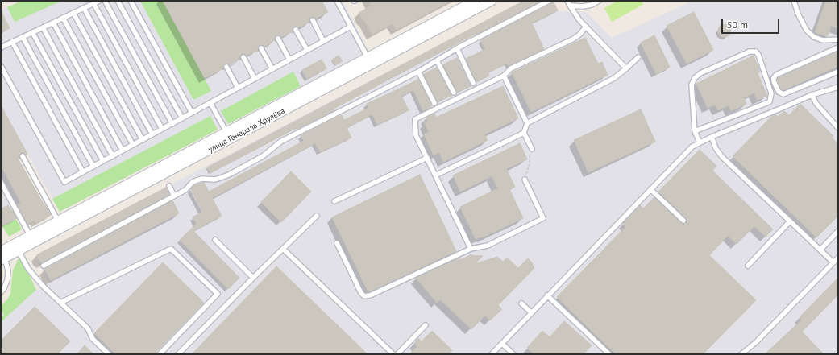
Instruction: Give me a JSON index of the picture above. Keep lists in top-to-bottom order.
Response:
{
  "streets": {
    "street": ["улица Генерала Хрулёва"]
  },
  "scale_bar": "50 m"
}
